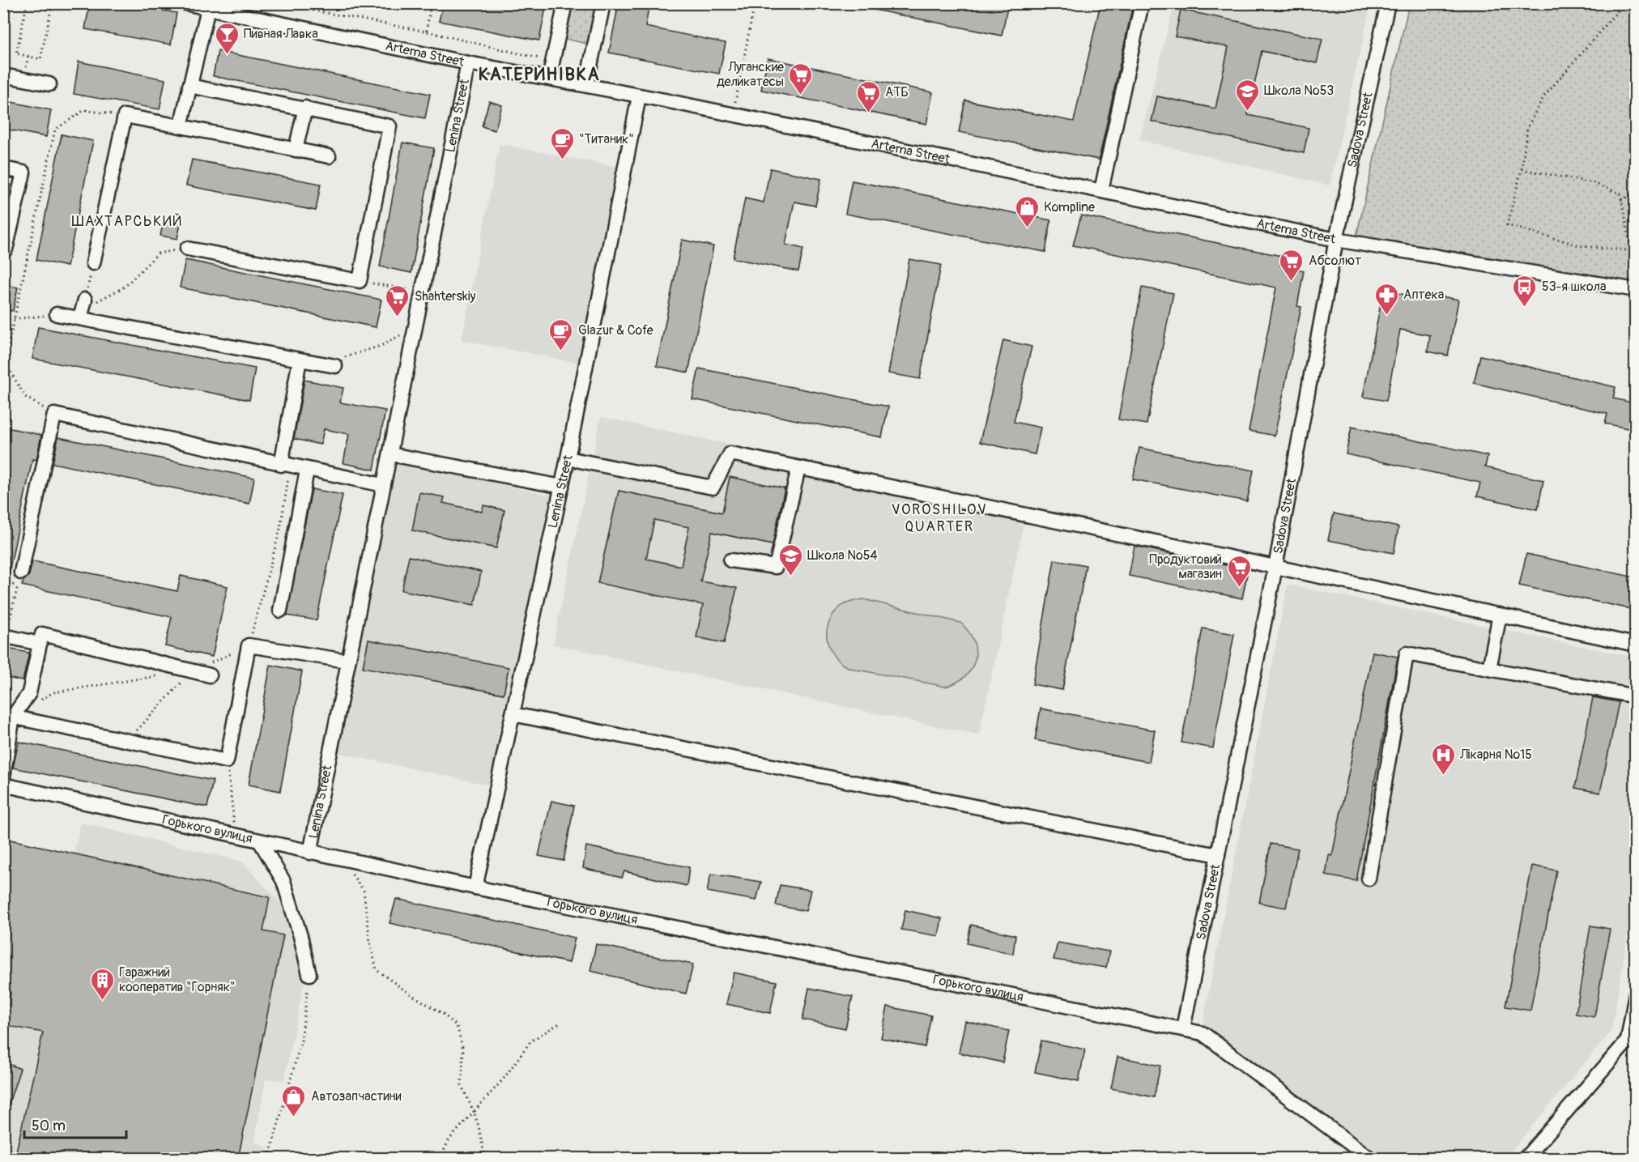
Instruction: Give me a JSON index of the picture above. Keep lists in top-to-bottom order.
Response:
{
  "streets": {
    "street": [
      "Artema Street",
      "Lenina Street",
      "Sadova Street",
      "Горького вулиця"
    ]
  },
  "crossings": [
    ["Artema Street", "Lenina Street"],
    ["Artema Street", "Sadova Street"],
    ["Lenina Street", "Горького вулиця"],
    ["Sadova Street", "Горького вулиця"]
  ],
  "districts": ["КАТЕРИНІВКА", "ШАХТАРСЬКИЙ", "VOROSHILOV QUARTER"],
  "places": {
    "bar": ["Пивная Лавка"],
    "supermarket": [
      "Луганские деликатесы",
      "АТБ",
      "Абсолют",
      "Shahterskiy",
      "Продуктовий магазин"
    ],
    "school or university": ["Школа №53", "Школа №54"],
    "cafe": ["\"Титаник\"", "Glazur & Cofe"],
    "shop": ["Kompline", "Автозапчастини"],
    "bus stop": ["53-я школа"],
    "pharmacy": ["Аптека"],
    "hospital": ["Лікарня №15"],
    "building": ["Гаражний кооператив \"Горняк\""]
  },
  "scale_bar": "50 m"
}
